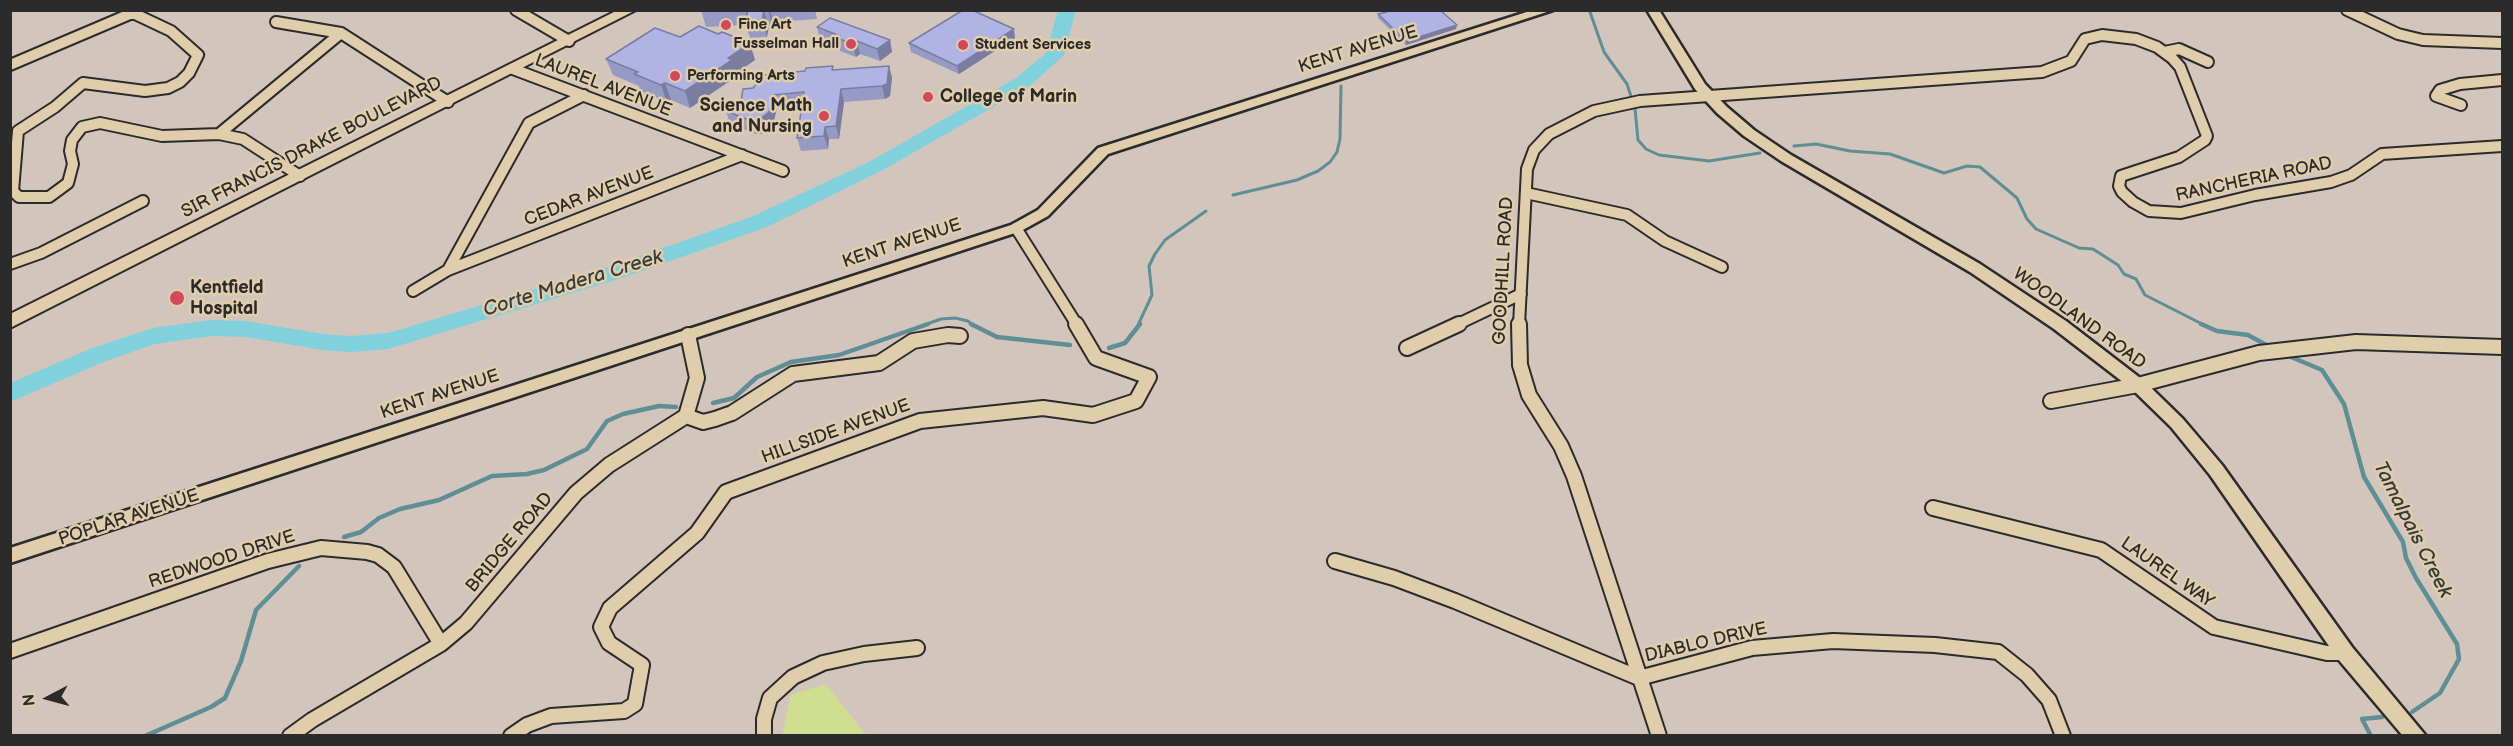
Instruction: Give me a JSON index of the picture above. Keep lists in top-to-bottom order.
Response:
{
  "streets": {
    "main road": ["SIR FRANCIS DRAKE BOULEVARD"],
    "street": [
      "KENT AVENUE",
      "LAUREL AVENUE",
      "RANCHERIA ROAD",
      "CEDAR AVENUE",
      "GOODHILL ROAD",
      "WOODLAND ROAD",
      "HILLSIDE AVENUE",
      "POPLAR AVENUE",
      "BRIDGE ROAD",
      "REDWOOD DRIVE",
      "LAUREL WAY",
      "DIABLO DRIVE"
    ]
  },
  "crossings": [
    ["KENT AVENUE", "HILLSIDE AVENUE"],
    ["KENT AVENUE", "POPLAR AVENUE"],
    ["LAUREL AVENUE", "SIR FRANCIS DRAKE BOULEVARD"],
    ["LAUREL AVENUE", "CEDAR AVENUE"],
    ["RANCHERIA ROAD", "GOODHILL ROAD"],
    ["RANCHERIA ROAD", "WOODLAND ROAD"],
    ["GOODHILL ROAD", "WOODLAND ROAD"],
    ["GOODHILL ROAD", "DIABLO DRIVE"],
    ["WOODLAND ROAD", "LAUREL WAY"],
    ["BRIDGE ROAD", "REDWOOD DRIVE"]
  ],
  "water": ["Corte Madera Creek", "Tamalpais Creek"],
  "places": [
    "Fine Art",
    "Fusselman Hall",
    "Student Services",
    "Performing Arts",
    "College of Marin",
    "Science Math and Nursing",
    "Kentfield Hospital"
  ],
  "north": "left"
}
